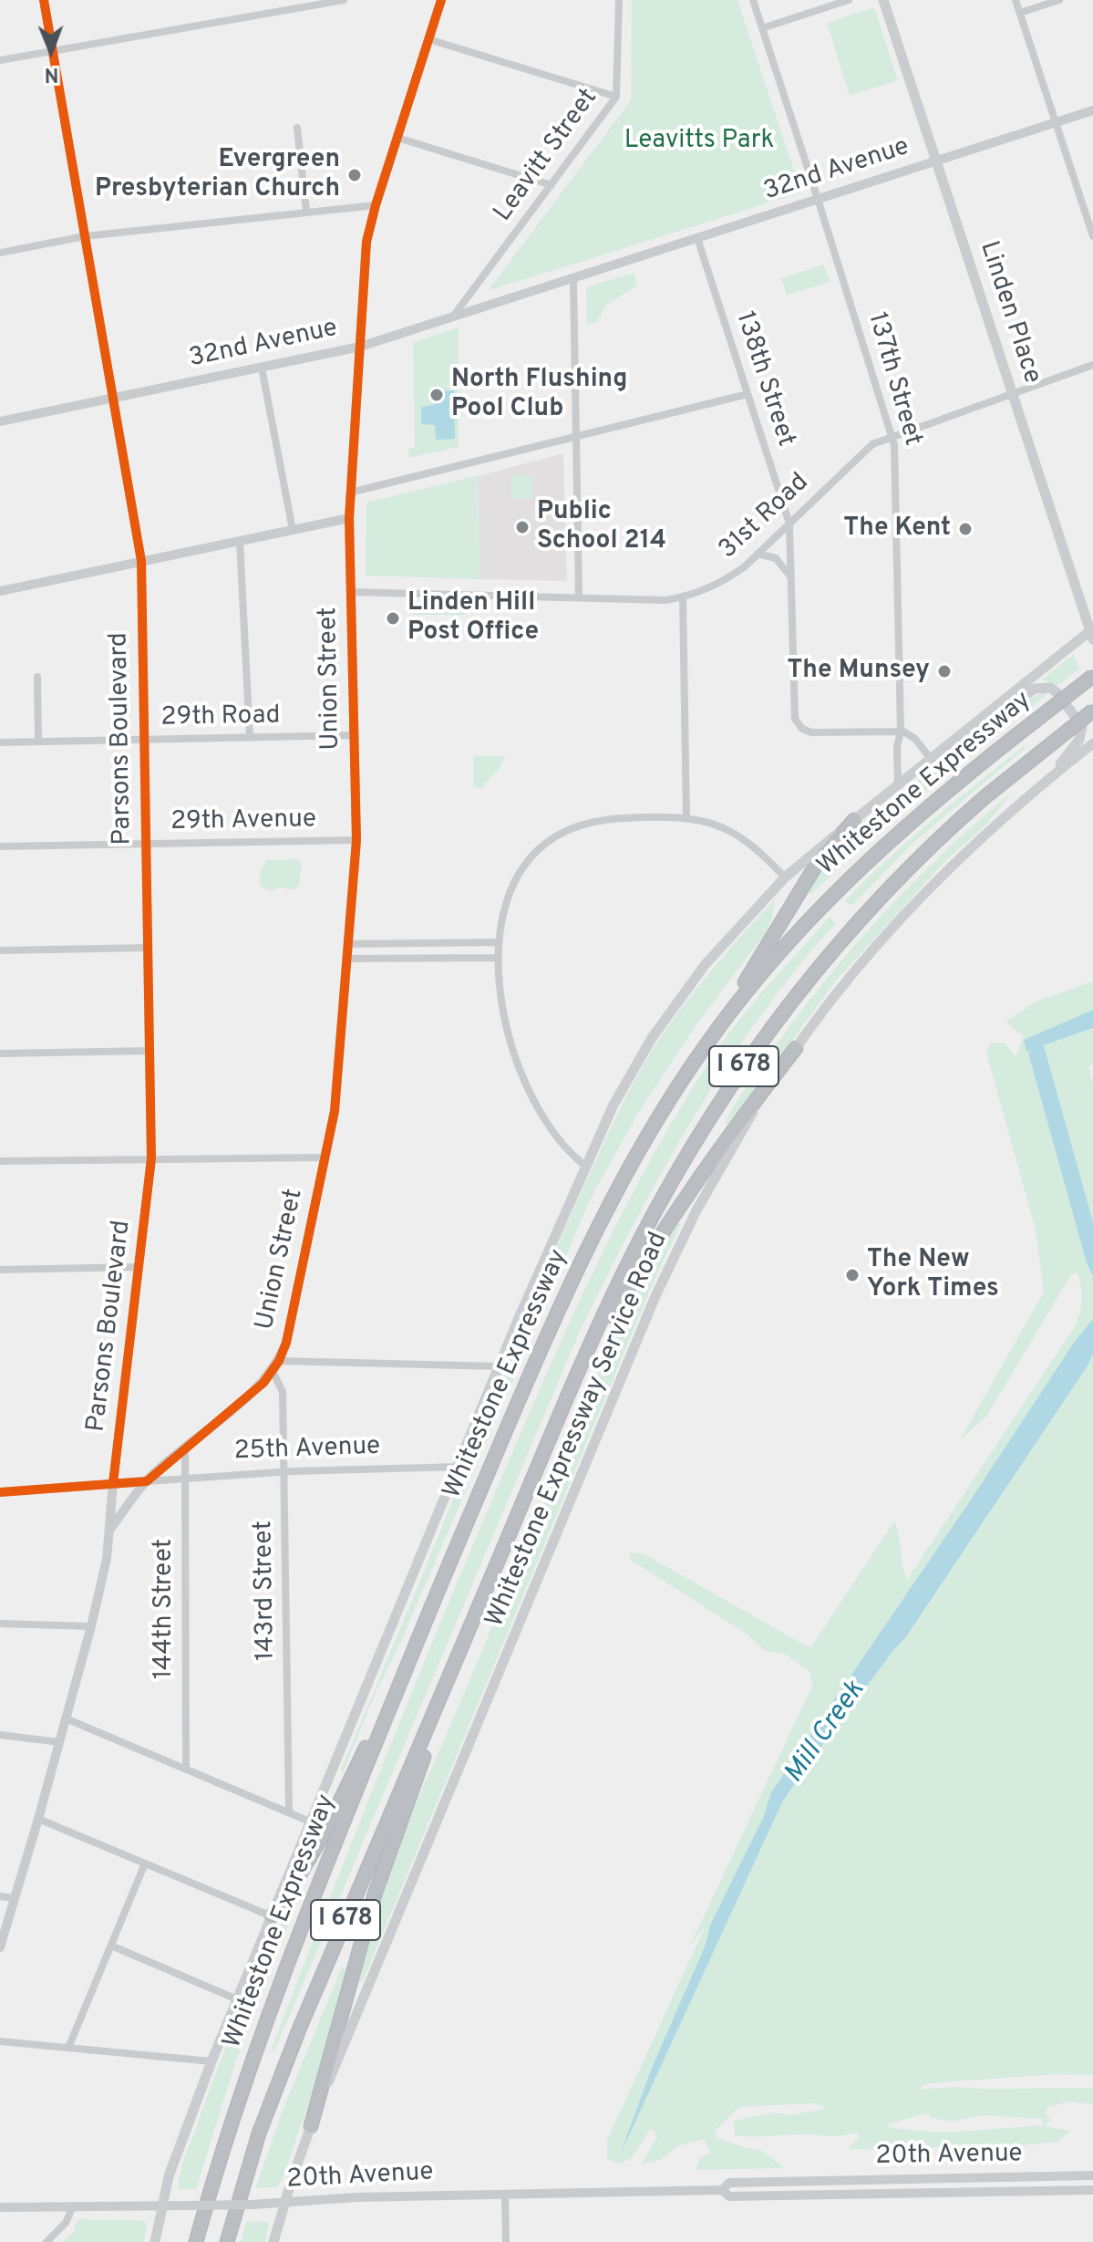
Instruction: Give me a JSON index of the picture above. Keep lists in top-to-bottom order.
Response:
{
  "streets": {
    "highway": ["Whitestone Expressway", "I 678"],
    "main road": ["Linden Place", "Whitestone Expressway Service Road"],
    "street": [
      "Leavitt Street",
      "32nd Avenue",
      "138th Street",
      "137th Street",
      "31st Road",
      "Union Street",
      "29th Road",
      "Parsons Boulevard",
      "29th Avenue",
      "25th Avenue",
      "143rd Street",
      "144th Street",
      "20th Avenue"
    ]
  },
  "crossings": [
    ["Leavitt Street", "32nd Avenue"],
    ["32nd Avenue", "Linden Place"],
    ["32nd Avenue", "138th Street"],
    ["32nd Avenue", "137th Street"],
    ["32nd Avenue", "Union Street"],
    ["32nd Avenue", "Parsons Boulevard"],
    ["Linden Place", "31st Road"],
    ["138th Street", "137th Street"],
    ["138th Street", "31st Road"],
    ["137th Street", "31st Road"],
    ["31st Road", "Union Street"],
    ["Union Street", "29th Road"],
    ["Union Street", "Parsons Boulevard"],
    ["Union Street", "29th Avenue"],
    ["Union Street", "25th Avenue"],
    ["Union Street", "143rd Street"],
    ["Union Street", "144th Street"],
    ["29th Road", "Parsons Boulevard"],
    ["Parsons Boulevard", "29th Avenue"],
    ["Parsons Boulevard", "25th Avenue"],
    ["Whitestone Expressway Service Road", "20th Avenue"],
    ["25th Avenue", "143rd Street"],
    ["25th Avenue", "144th Street"]
  ],
  "water": ["Mill Creek"],
  "parks": ["Leavitts Park"],
  "places": [
    "Evergreen Presbyterian Church",
    "North Flushing Pool Club",
    "Public School 214",
    "The Kent",
    "Linden Hill Post Office",
    "The Munsey",
    "The New York Times"
  ],
  "north": "bottom"
}
